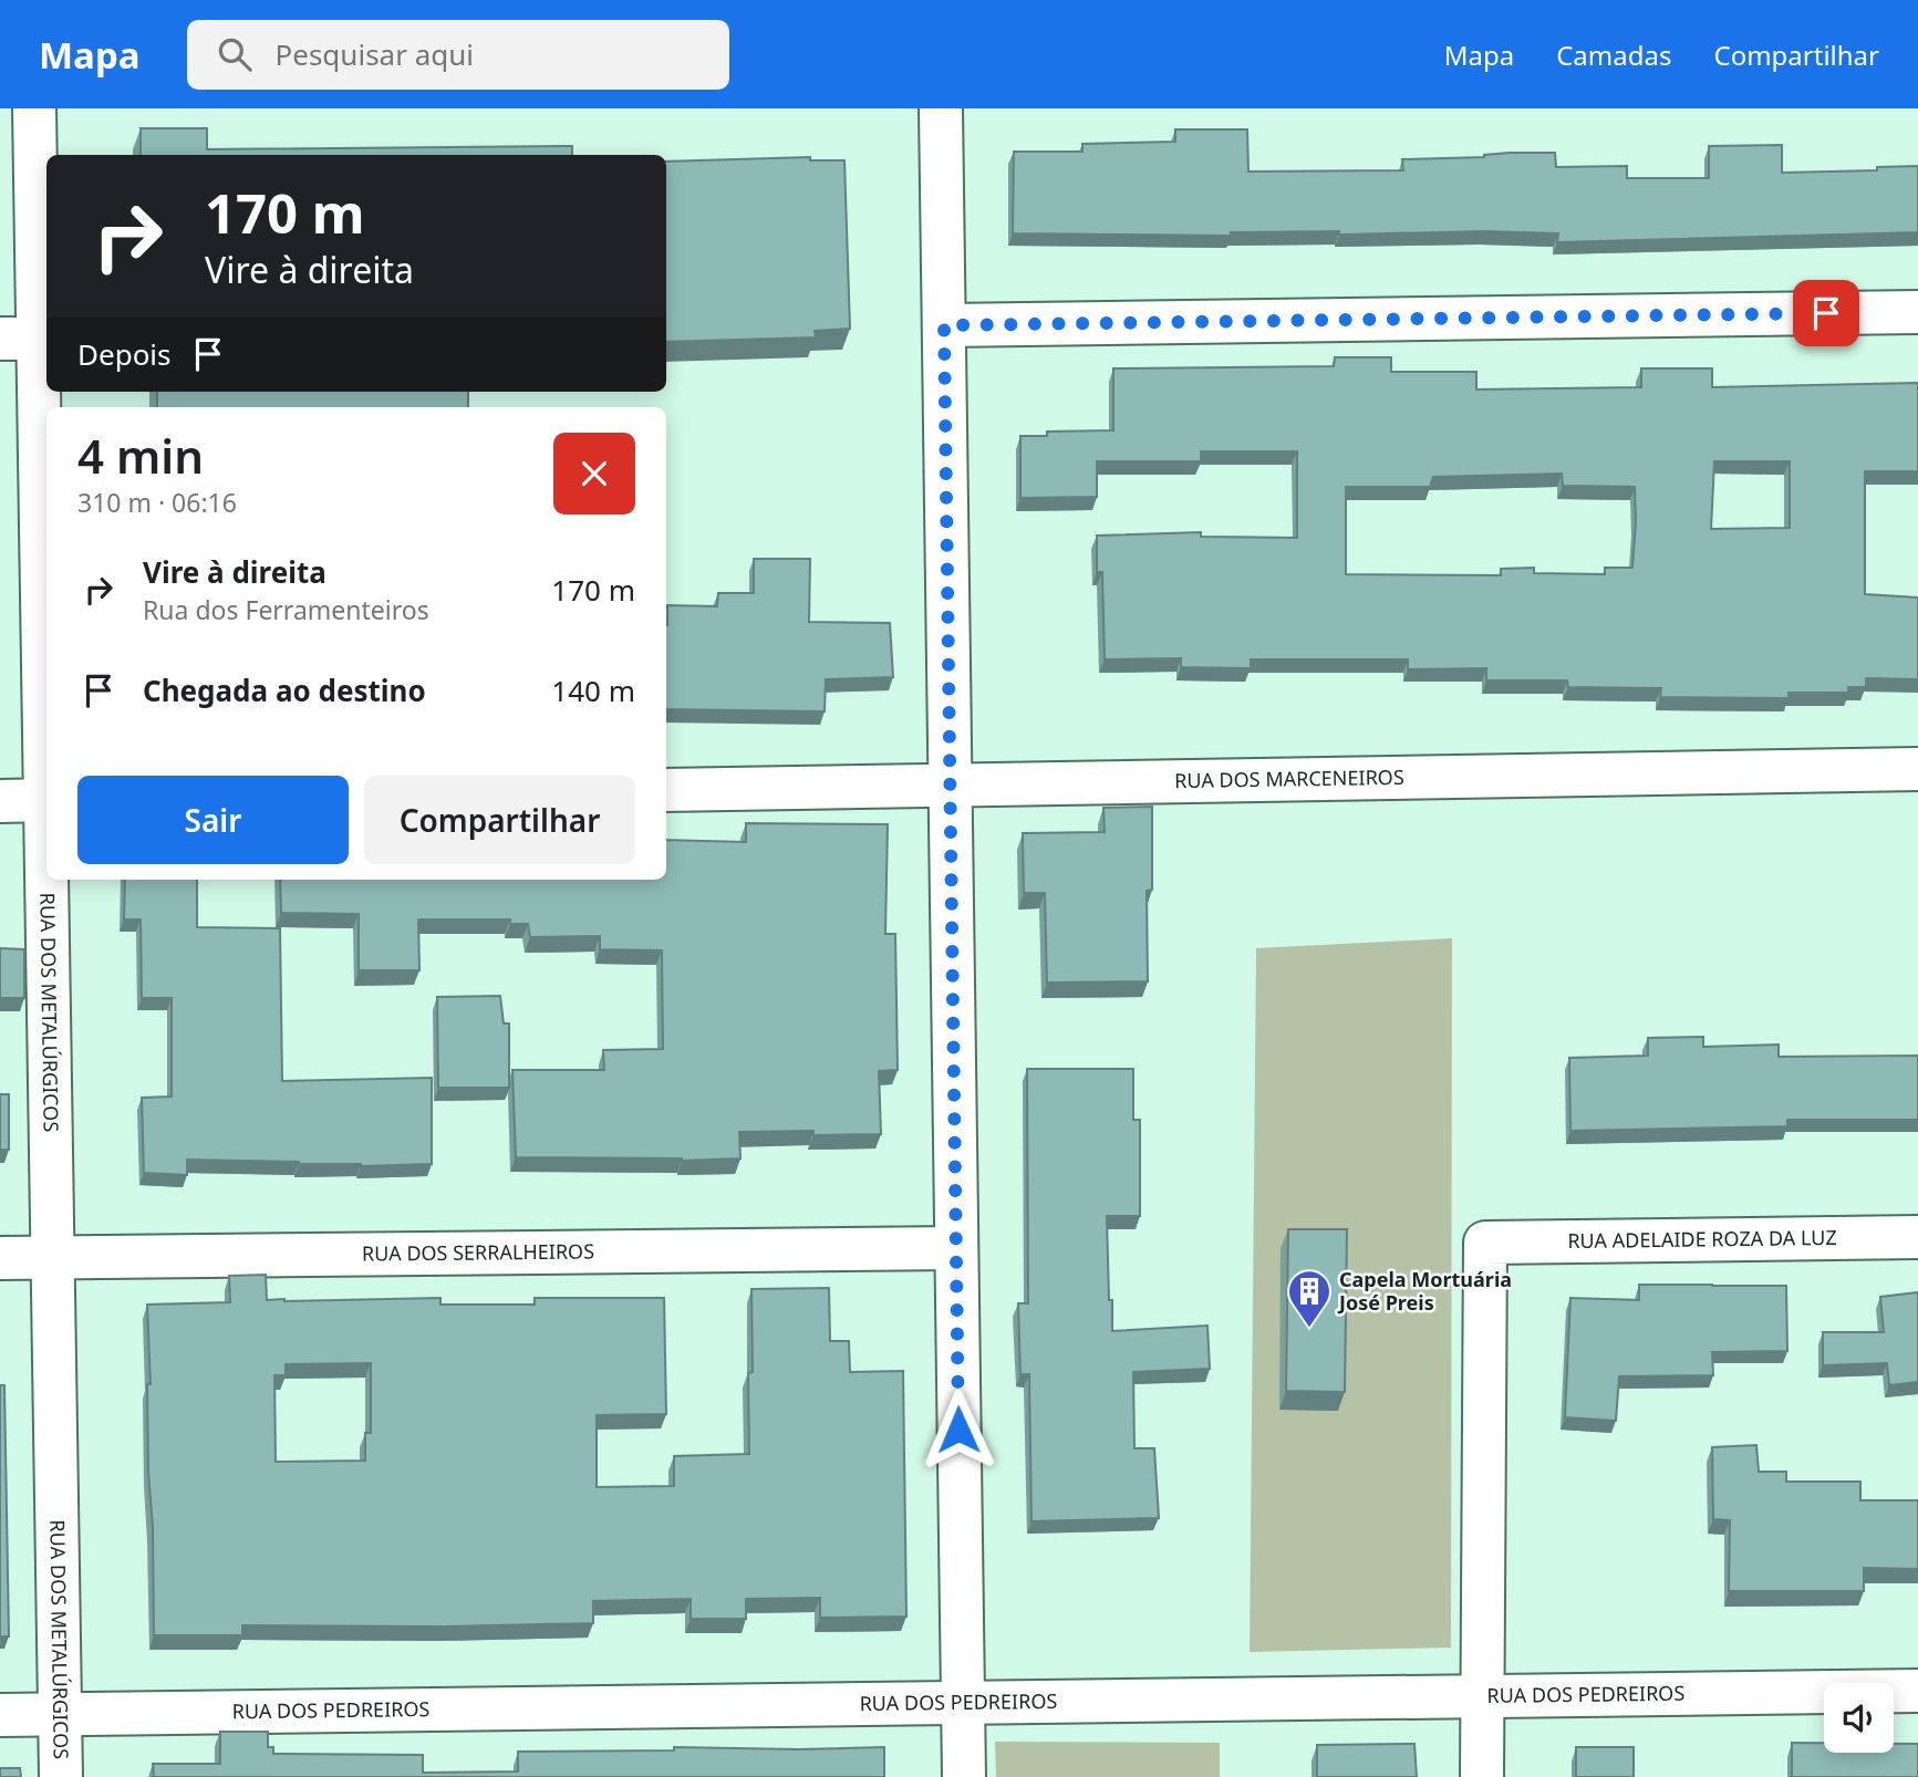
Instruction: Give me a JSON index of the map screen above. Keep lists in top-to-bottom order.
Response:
{
  "streets": {
    "street": [
      "RUA DOS MARCENEIROS",
      "RUA DOS METALÚRGICOS",
      "RUA ADELAIDE ROZA DA LUZ",
      "RUA DOS SERRALHEIROS",
      "RUA DOS PEDREIROS"
    ]
  },
  "crossings": [
    ["RUA DOS METALÚRGICOS", "RUA DOS SERRALHEIROS"],
    ["RUA DOS METALÚRGICOS", "RUA DOS PEDREIROS"],
    ["RUA ADELAIDE ROZA DA LUZ", "RUA DOS PEDREIROS"]
  ],
  "places": {
    "building": ["Capela Mortuária José Preis"]
  },
  "page": {
    "header": "Mapa",
    "search": "Pesquisar aqui",
    "nav": ["Mapa", "Camadas", "Compartilhar"],
    "turn": ["170 m", "Vire à direita"],
    "then": "Depois",
    "heading": ["4 min", "310 m · 06:16"],
    "list": [
      {
        "name": "Vire à direita",
        "note": "Rua dos Ferramenteiros",
        "value": "170 m"
      },
      {
        "name": "Chegada ao destino",
        "value": "140 m"
      }
    ],
    "buttons": ["Sair", "Compartilhar"]
  }
}
